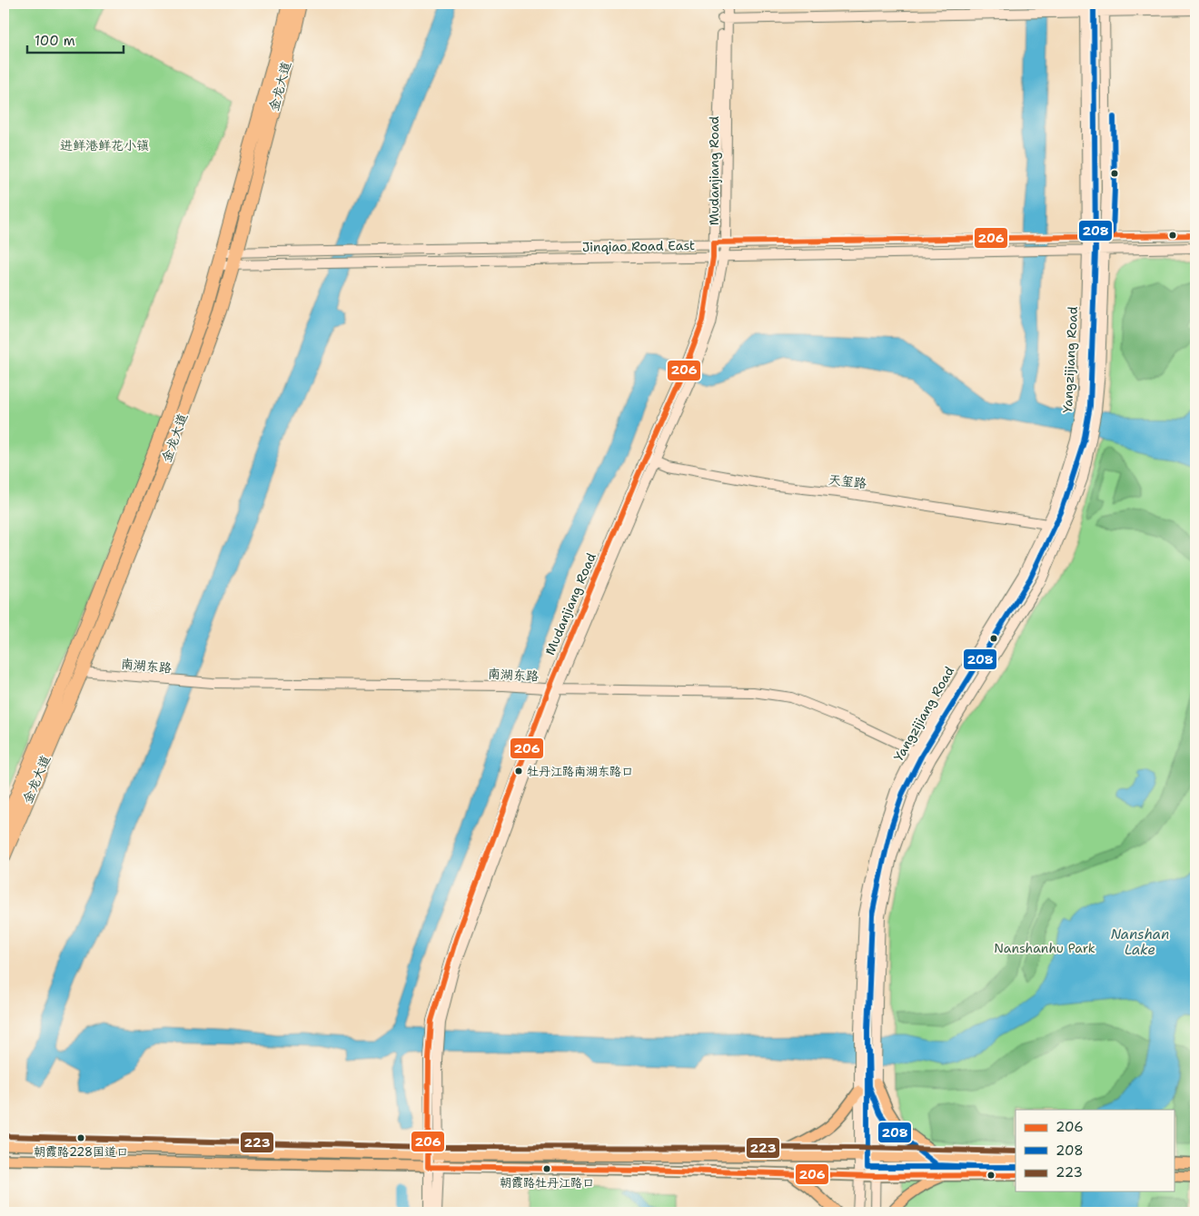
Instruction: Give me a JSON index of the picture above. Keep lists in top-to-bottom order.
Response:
{
  "streets": {
    "highway": ["金龙大道"],
    "street": [
      "Mudanjiang Road",
      "Jinqiao Road East",
      "Yangzijiang Road",
      "天玺路",
      "南湖东路"
    ]
  },
  "crossings": [
    ["金龙大道", "Jinqiao Road East"],
    ["金龙大道", "南湖东路"],
    ["Mudanjiang Road", "Jinqiao Road East"],
    ["Mudanjiang Road", "天玺路"],
    ["Mudanjiang Road", "南湖东路"],
    ["Jinqiao Road East", "Yangzijiang Road"],
    ["Yangzijiang Road", "天玺路"],
    ["Yangzijiang Road", "南湖东路"]
  ],
  "water": ["Nanshan Lake"],
  "parks": ["进鲜港鲜花小镇", "Nanshanhu Park"],
  "places": ["牡丹江路南湖东路口", "朝霞路228国道口", "朝霞路牡丹江路口"],
  "lines": ["transit line 208", "transit line 206", "transit line 223"],
  "legend": ["206", "208", "223"],
  "scale_bar": "100 m"
}
